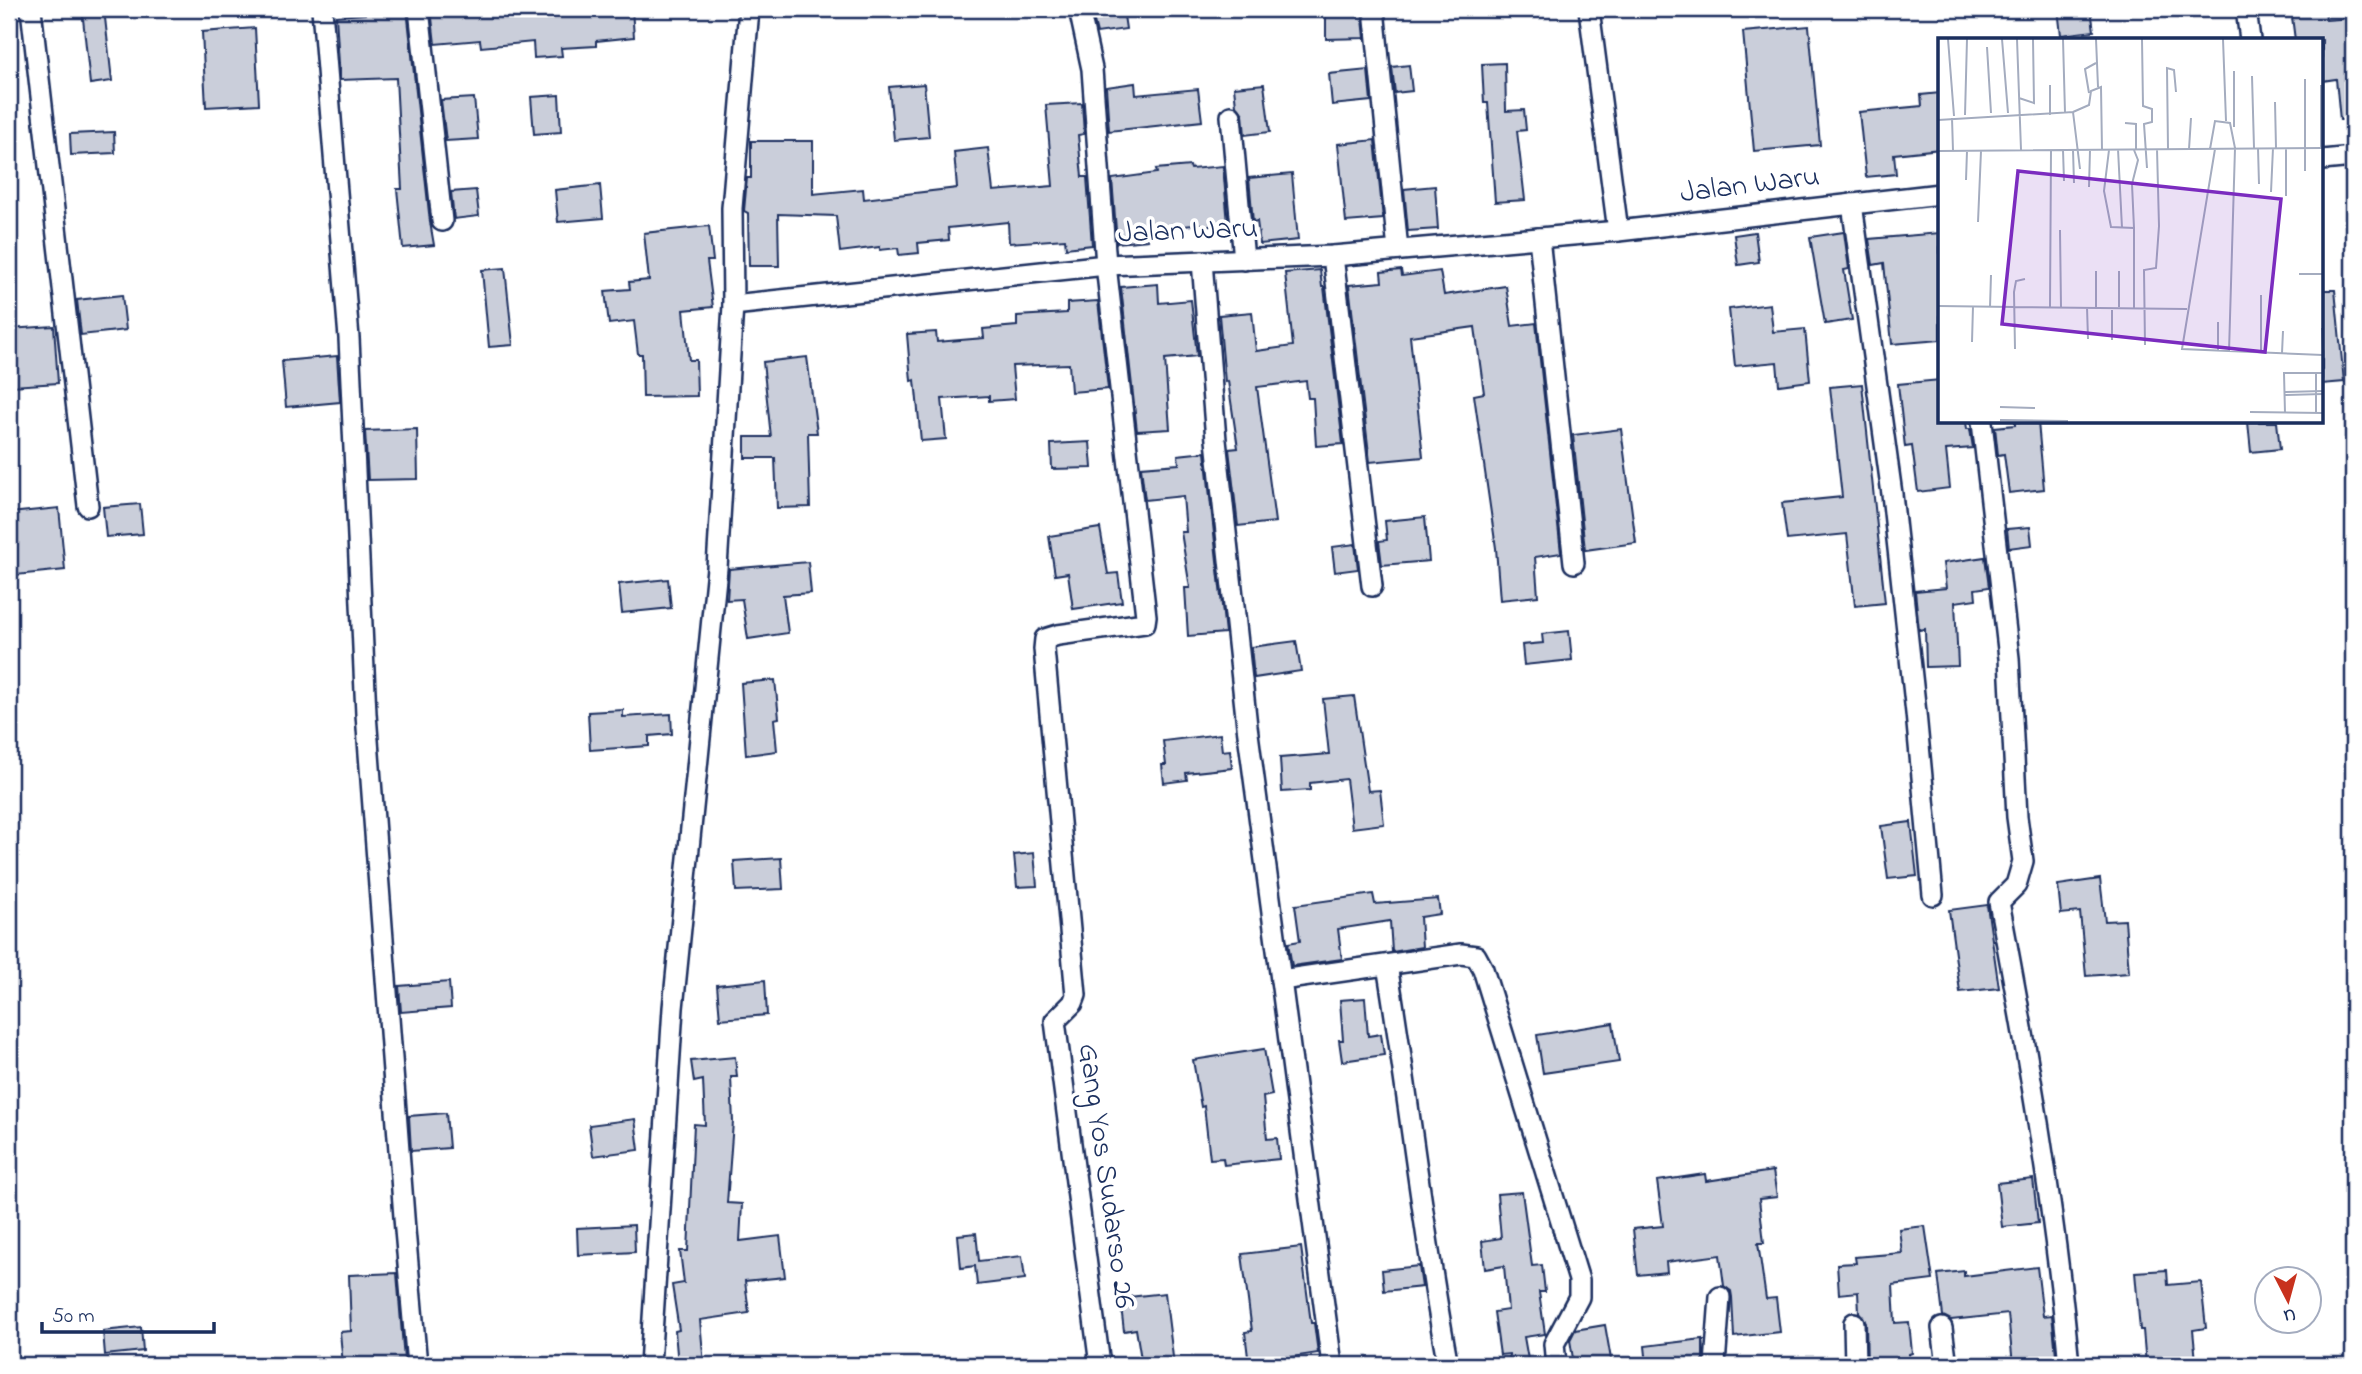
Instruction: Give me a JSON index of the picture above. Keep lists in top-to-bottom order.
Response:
{
  "streets": {
    "street": ["Jalan Waru", "Gang Yos Sudarso 26"]
  },
  "crossings": [
    ["Jalan Waru", "Gang Yos Sudarso 26"]
  ],
  "scale_bar": "50 m",
  "north": "bottom"
}
